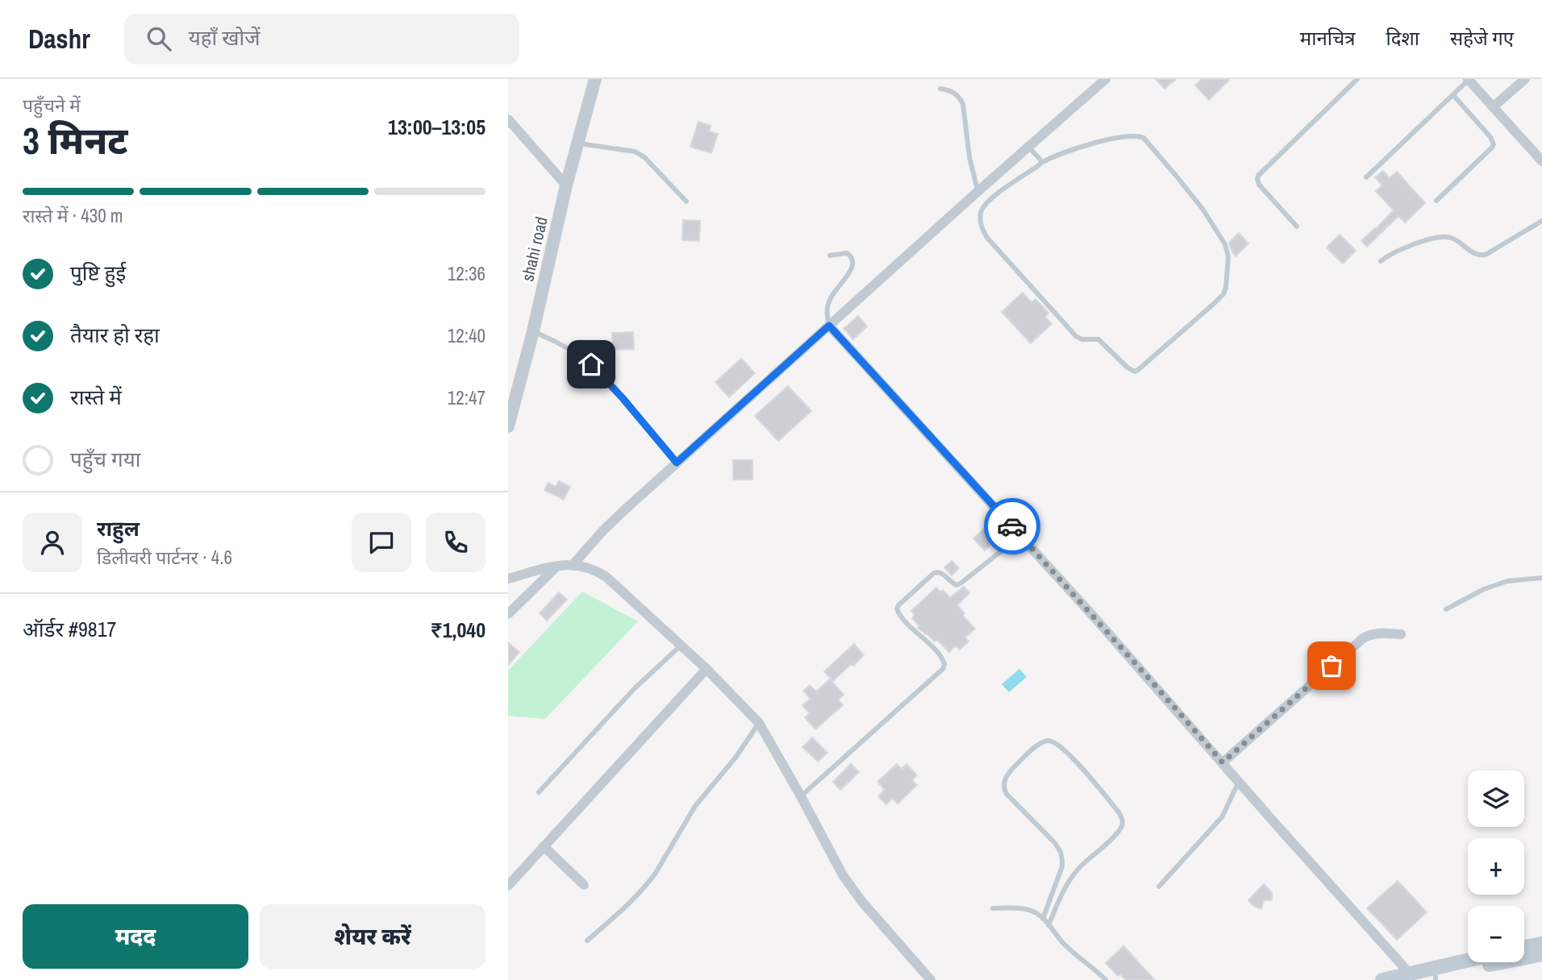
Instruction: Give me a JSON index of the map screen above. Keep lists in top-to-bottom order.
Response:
{
  "streets": {
    "street": ["shahi road"]
  },
  "page": {
    "header": "Dashr",
    "search": "यहाँ खोजें",
    "nav": ["मानचित्र", "दिशा", "सहेजे गए"],
    "heading": ["3 मिनट", "पहुँचने में", "13:00–13:05"],
    "panel": [
      "राहुल",
      "डिलीवरी पार्टनर · 4.6",
      "ऑर्डर #9817",
      "₹1,040"
    ],
    "bar": "रास्ते में · 430 m",
    "list": [
      ["पुष्टि हुई", "12:36"],
      ["तैयार हो रहा", "12:40"],
      ["रास्ते में", "12:47"],
      "पहुँच गया"
    ],
    "map_buttons": ["+", "−"],
    "buttons": ["मदद", "शेयर करें"]
  }
}
